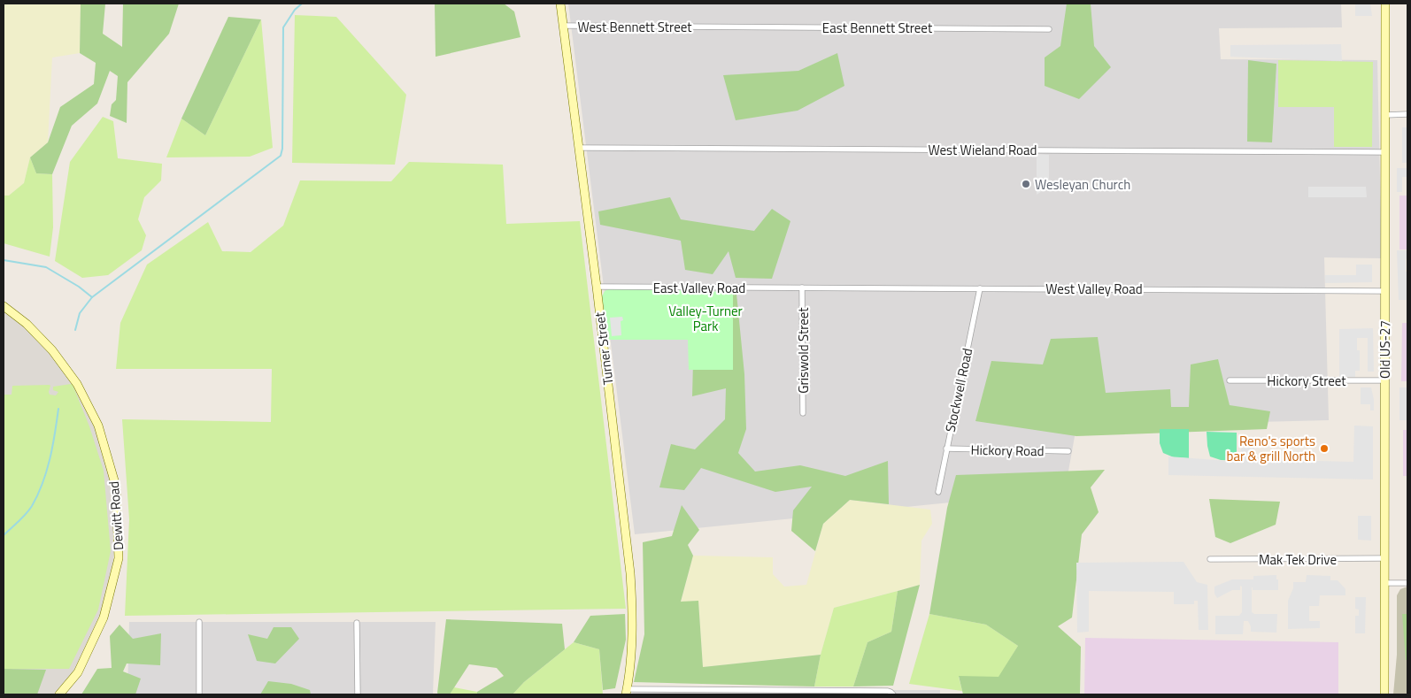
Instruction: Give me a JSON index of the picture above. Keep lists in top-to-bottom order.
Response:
{
  "streets": {
    "street": [
      "West Bennett Street",
      "East Bennett Street",
      "West Wieland Road",
      "East Valley Road",
      "West Valley Road",
      "Turner Street",
      "Old US-27",
      "Griswold Street",
      "Hickory Street",
      "Stockwell Road",
      "Hickory Road",
      "Dewitt Road",
      "Mak Tek Drive"
    ]
  },
  "crossings": [
    ["West Bennett Street", "East Bennett Street"],
    ["West Bennett Street", "Turner Street"],
    ["West Wieland Road", "Turner Street"],
    ["West Wieland Road", "Old US-27"],
    ["East Valley Road", "West Valley Road"],
    ["East Valley Road", "Turner Street"],
    ["East Valley Road", "Griswold Street"],
    ["West Valley Road", "Old US-27"],
    ["West Valley Road", "Griswold Street"],
    ["West Valley Road", "Stockwell Road"],
    ["Old US-27", "Hickory Street"],
    ["Old US-27", "Mak Tek Drive"],
    ["Stockwell Road", "Hickory Road"]
  ],
  "parks": ["Valley-Turner Park"],
  "places": ["Wesleyan Church", "Reno's sports bar & grill North"]
}
